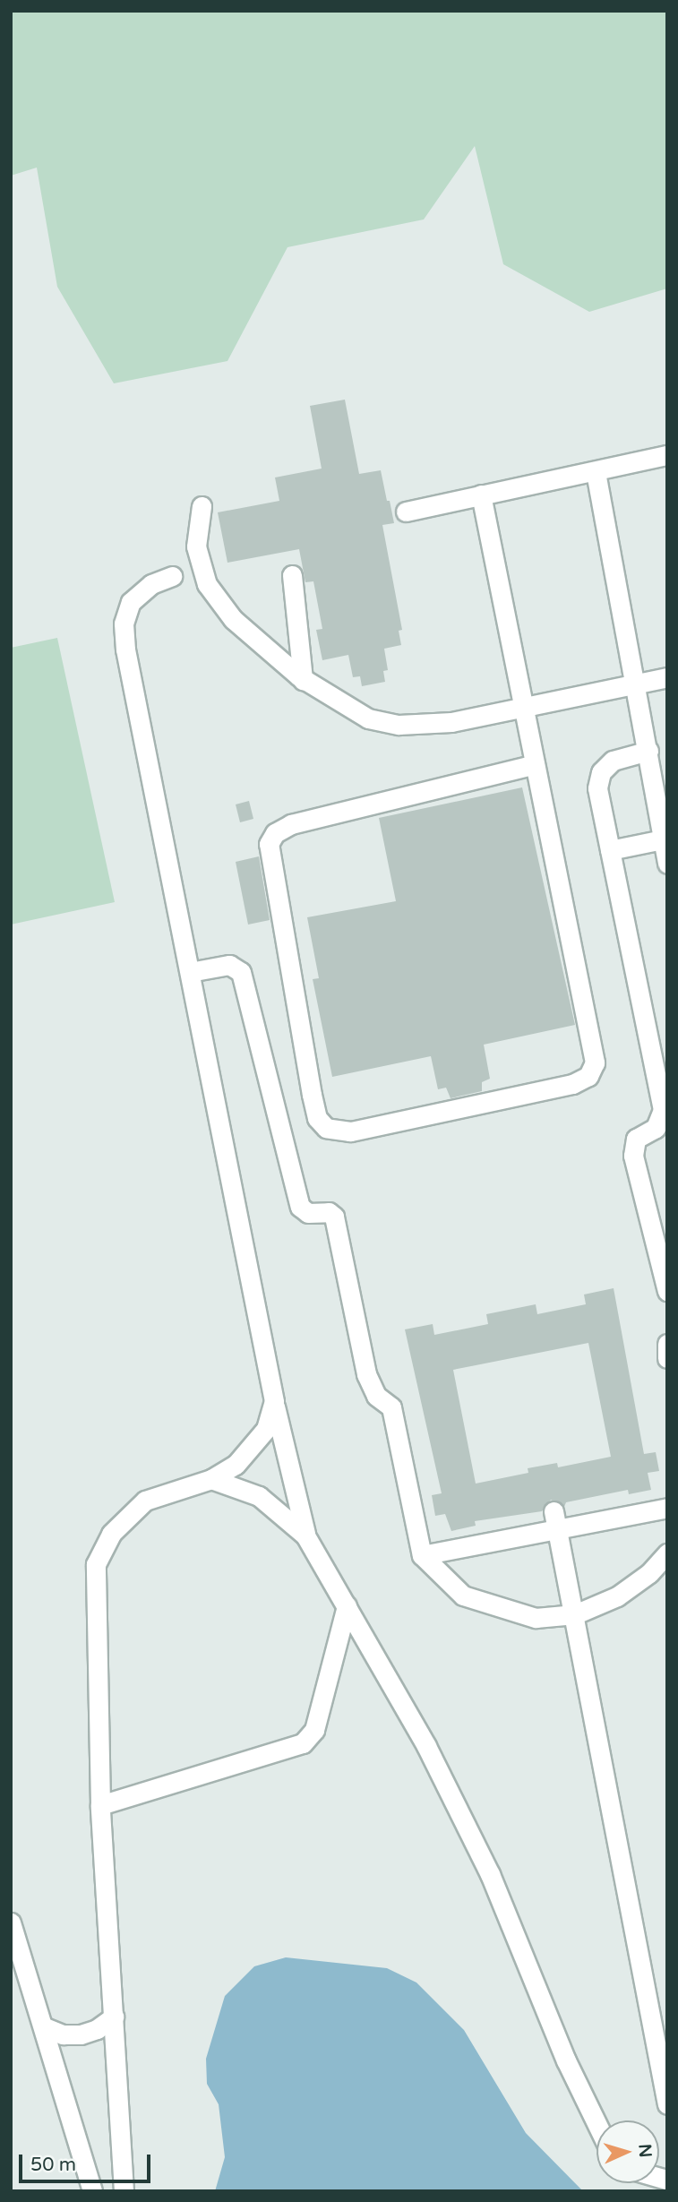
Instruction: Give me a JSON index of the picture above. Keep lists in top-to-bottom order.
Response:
{
  "scale_bar": "50 m",
  "north": "right"
}
